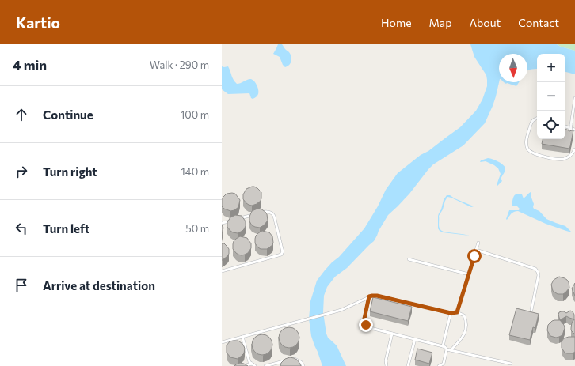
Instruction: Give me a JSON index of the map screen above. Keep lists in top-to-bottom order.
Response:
{
  "north": "bottom",
  "page": {
    "header": "Kartio",
    "nav": [
      "Home",
      "Map",
      "About",
      "Contact"
    ],
    "heading": ["4 min", "Walk · 290 m"],
    "map_buttons": ["+", "−"],
    "list": [
      ["Continue", "100 m"],
      ["Turn right", "140 m"],
      ["Turn left", "50 m"],
      "Arrive at destination"
    ]
  }
}
